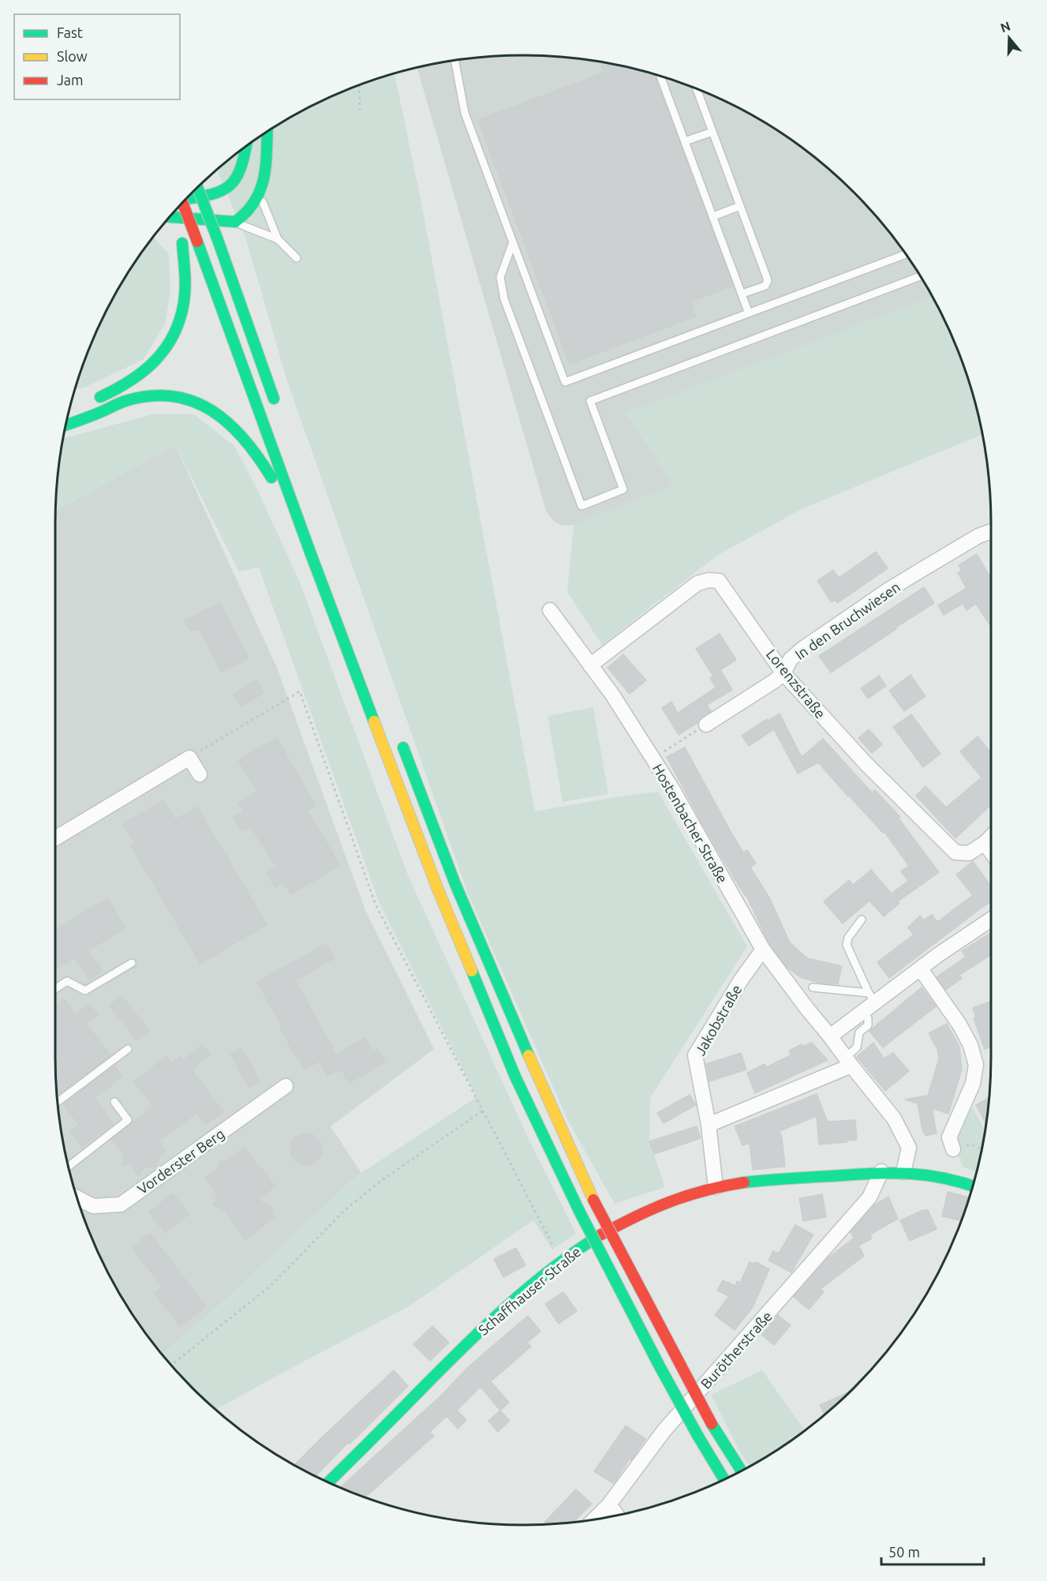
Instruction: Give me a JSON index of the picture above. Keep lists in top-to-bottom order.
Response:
{
  "streets": {
    "main road": ["Schaffhauser Straße"],
    "street": [
      "In den Bruchwiesen",
      "Lorenzstraße",
      "Hostenbacher Straße",
      "Jakobstraße",
      "Vorderster Berg",
      "Burötherstraße"
    ]
  },
  "crossings": [
    ["In den Bruchwiesen", "Lorenzstraße"],
    ["Lorenzstraße", "Hostenbacher Straße"],
    ["Hostenbacher Straße", "Jakobstraße"],
    ["Hostenbacher Straße", "Schaffhauser Straße"],
    ["Jakobstraße", "Schaffhauser Straße"],
    ["Schaffhauser Straße", "Burötherstraße"]
  ],
  "legend": ["Fast", "Slow", "Jam"],
  "scale_bar": "50 m",
  "north": "top"
}
